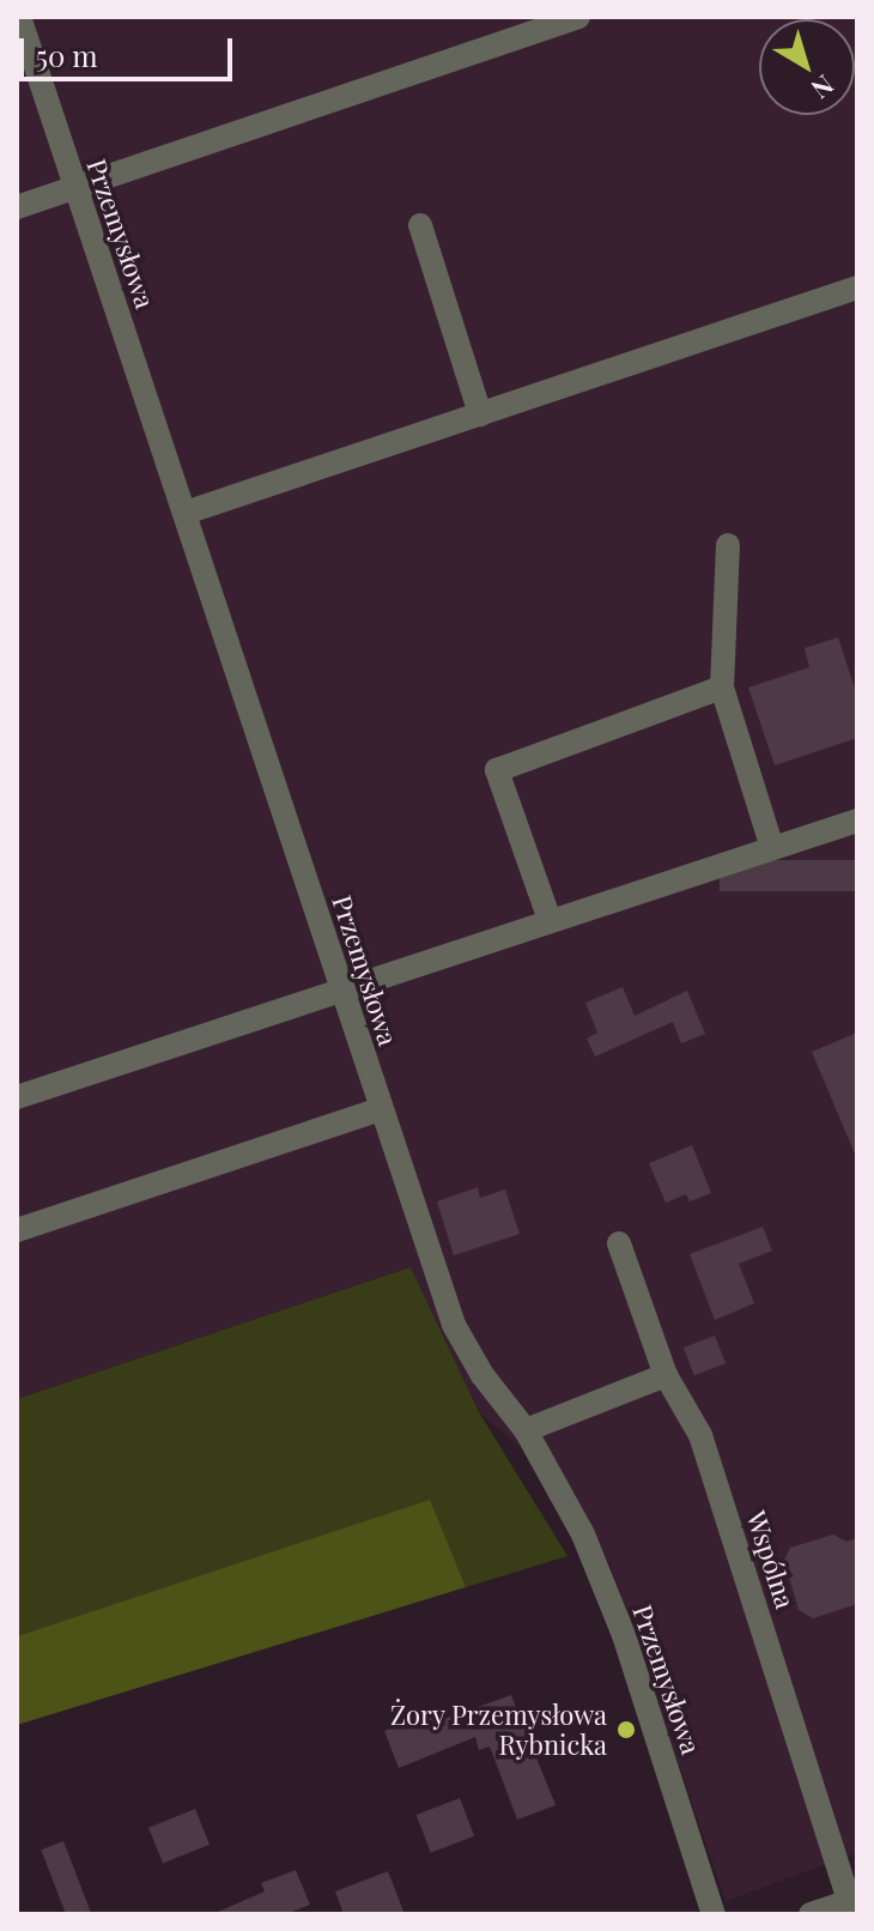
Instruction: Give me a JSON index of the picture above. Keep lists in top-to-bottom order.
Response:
{
  "streets": {
    "street": ["Przemysłowa", "Wspólna"]
  },
  "places": ["Żory Przemysłowa Rybnicka"],
  "scale_bar": "50 m",
  "north": "bottom right"
}
